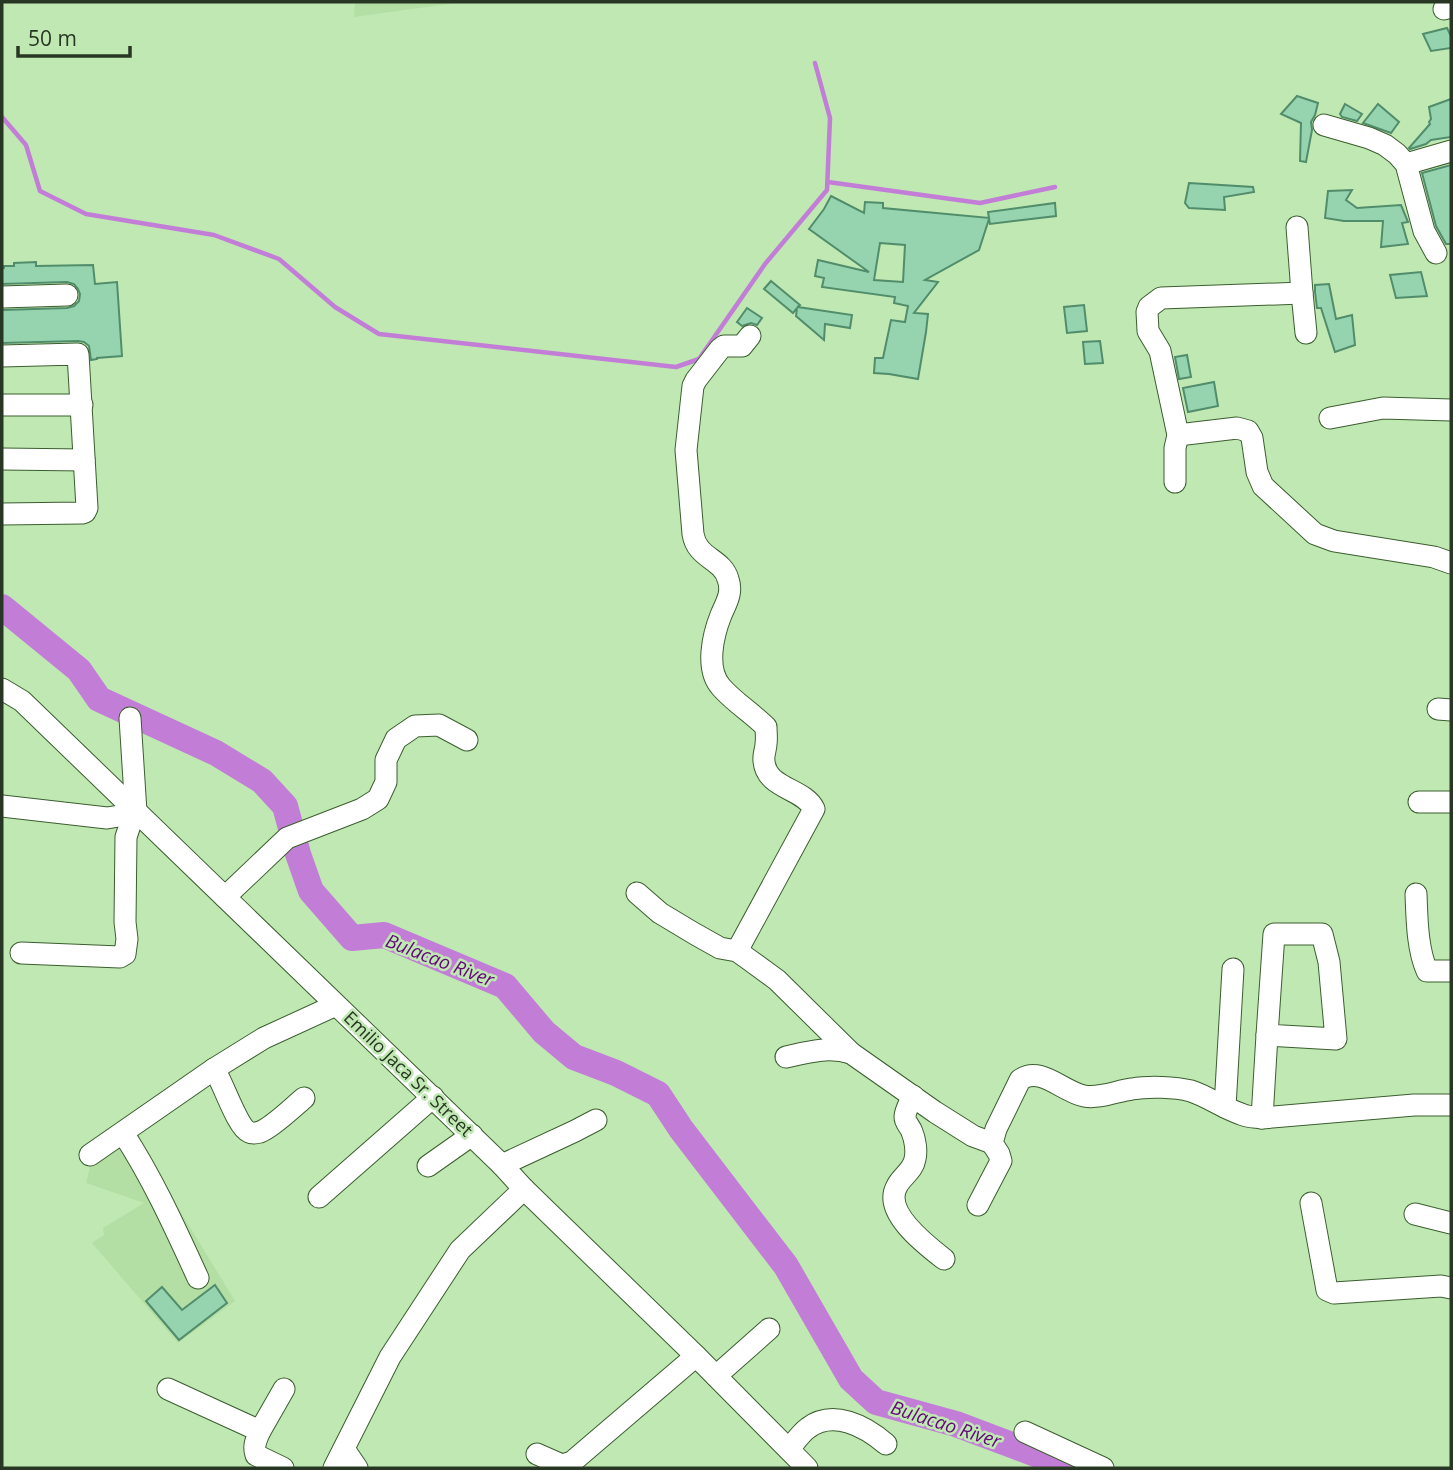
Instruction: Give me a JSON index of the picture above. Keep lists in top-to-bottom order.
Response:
{
  "streets": {
    "street": ["Emilio Jaca Sr. Street"]
  },
  "water": ["Bulacao River"],
  "scale_bar": "50 m"
}
